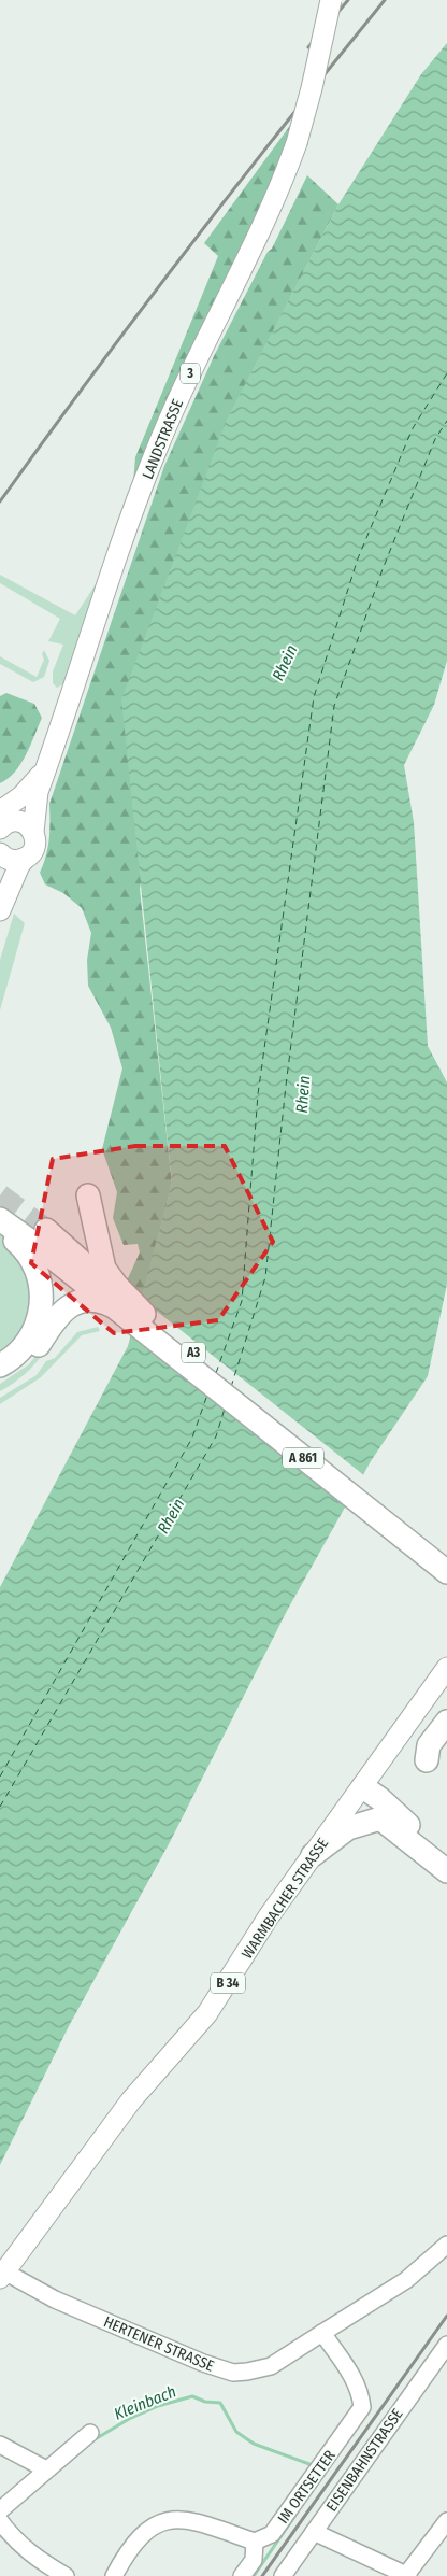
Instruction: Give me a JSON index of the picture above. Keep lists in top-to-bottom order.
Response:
{
  "streets": {
    "highway": ["A3", "A 861"],
    "main road": [
      "3",
      "LANDSTRASSE",
      "WARMBACHER STRASSE",
      "B 34"
    ],
    "street": ["HERTENER STRASSE", "EISENBAHNSTRASSE", "IM ORTSETTER"]
  },
  "crossings": [
    ["A3", "A 861"],
    ["WARMBACHER STRASSE", "HERTENER STRASSE"],
    ["HERTENER STRASSE", "IM ORTSETTER"]
  ],
  "water": ["Rhein", "Kleinbach"]
}
